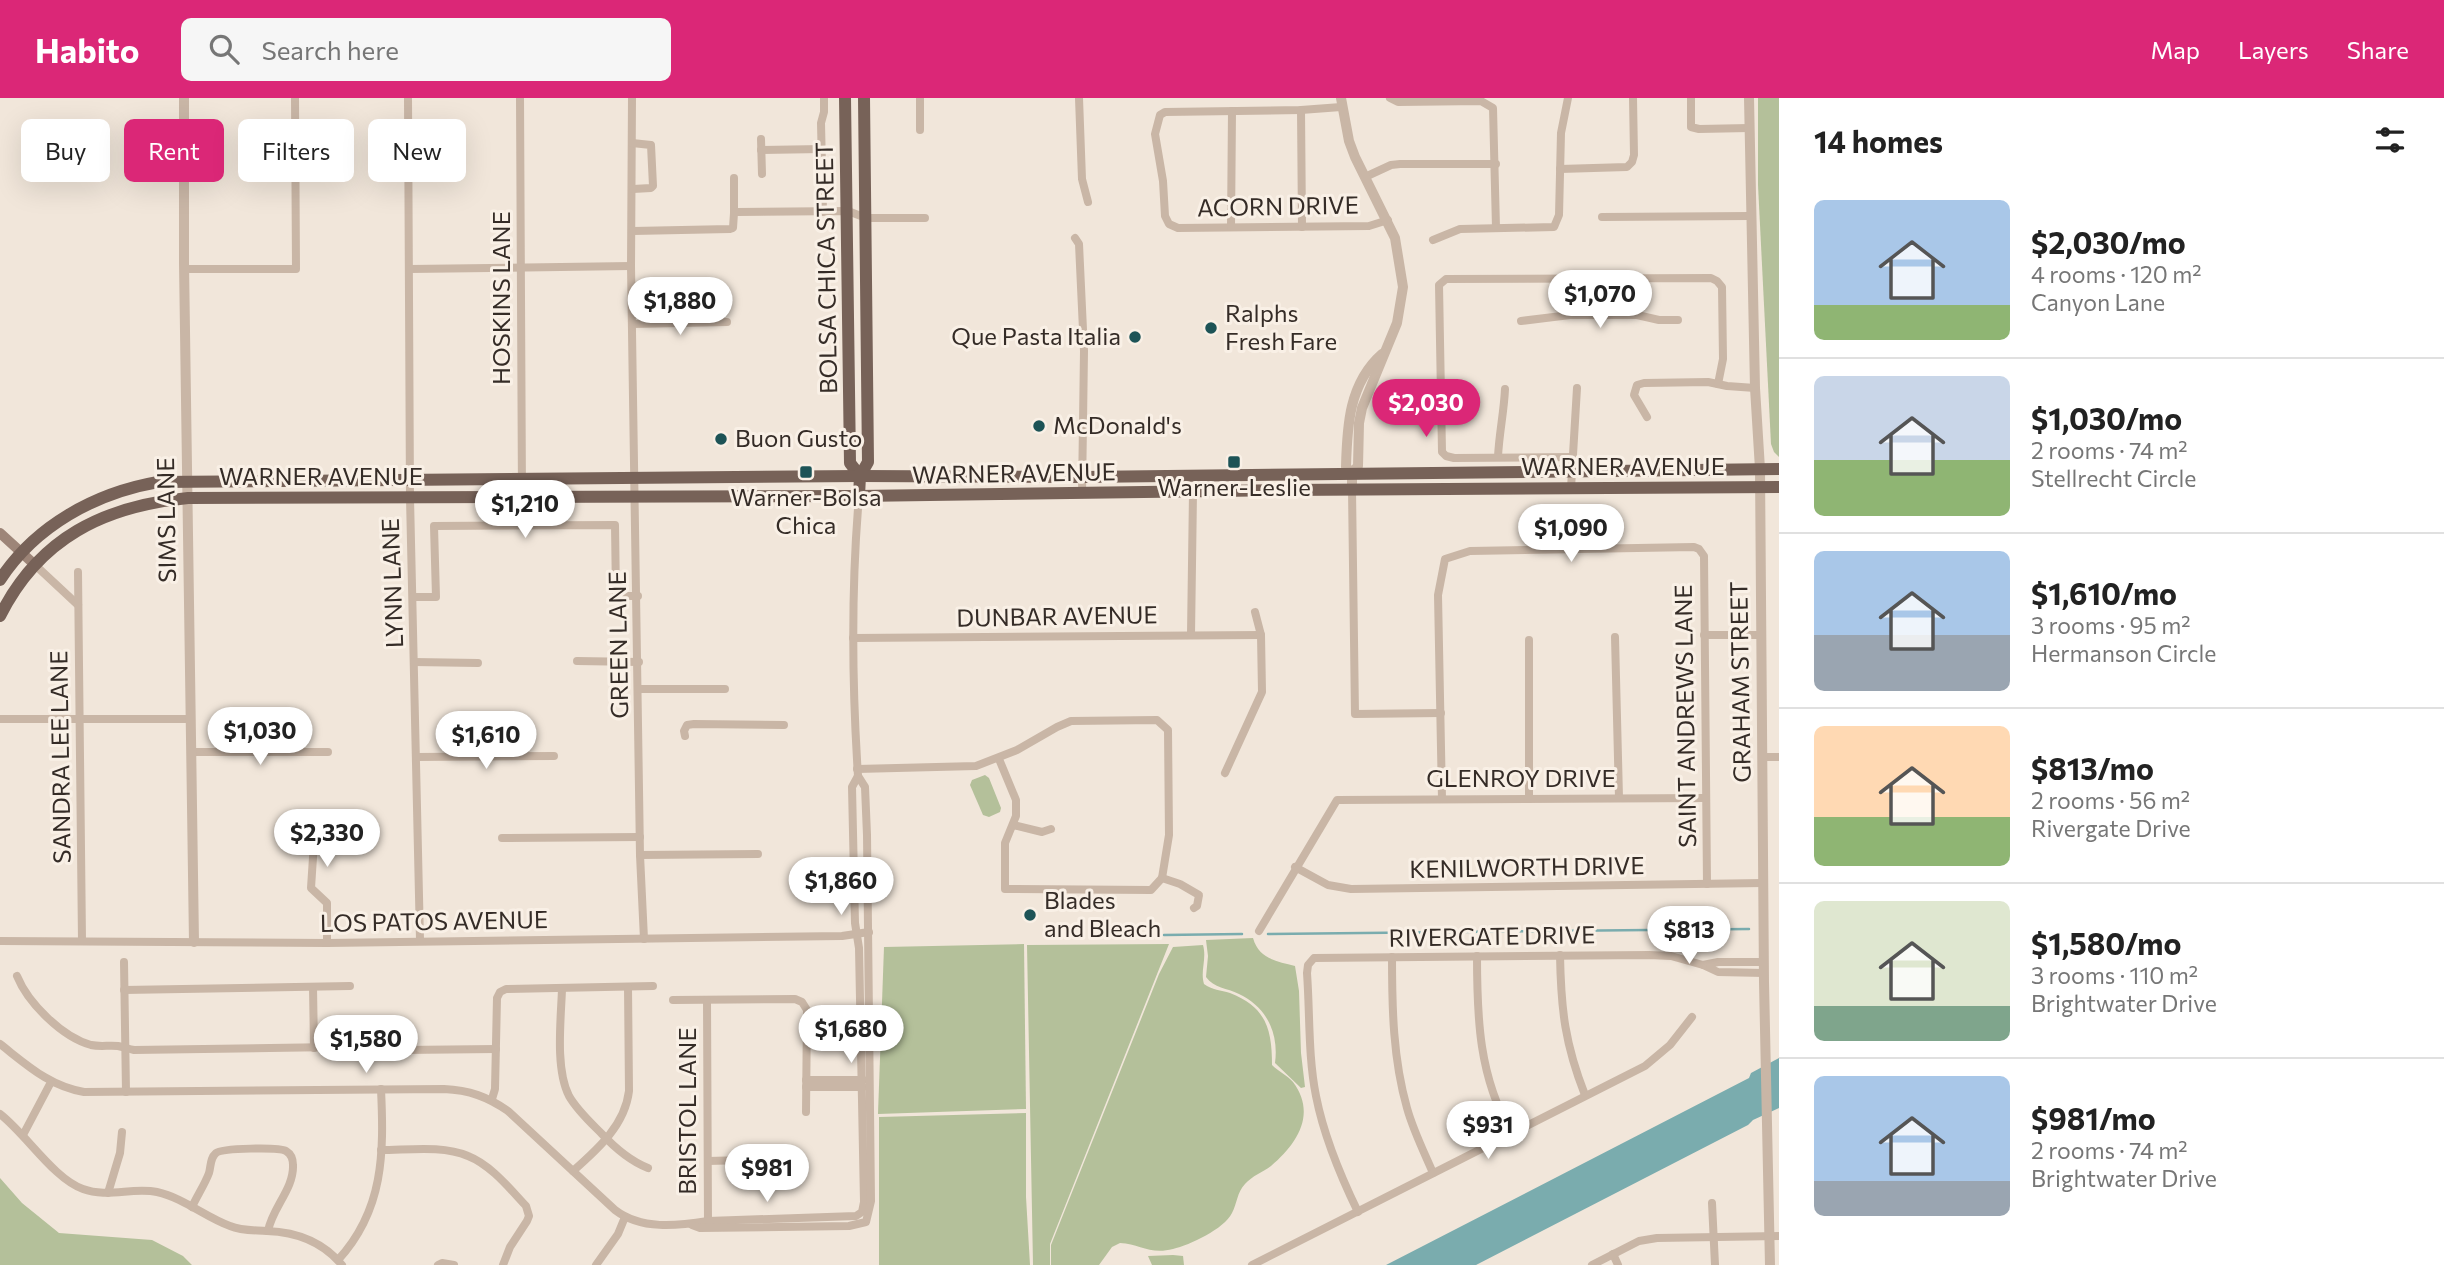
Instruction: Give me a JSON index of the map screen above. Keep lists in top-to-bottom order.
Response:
{
  "streets": {
    "main road": ["BOLSA CHICA STREET", "WARNER AVENUE"],
    "street": [
      "ACORN DRIVE",
      "HOSKINS LANE",
      "SIMS LANE",
      "LYNN LANE",
      "DUNBAR AVENUE",
      "GREEN LANE",
      "GRAHAM STREET",
      "SAINT ANDREWS LANE",
      "SANDRA LEE LANE",
      "GLENROY DRIVE",
      "KENILWORTH DRIVE",
      "LOS PATOS AVENUE",
      "RIVERGATE DRIVE",
      "BRISTOL LANE"
    ]
  },
  "crossings": [
    ["BOLSA CHICA STREET", "WARNER AVENUE"],
    ["BOLSA CHICA STREET", "DUNBAR AVENUE"],
    ["BOLSA CHICA STREET", "LOS PATOS AVENUE"],
    ["BOLSA CHICA STREET", "BRISTOL LANE"],
    ["HOSKINS LANE", "WARNER AVENUE"],
    ["WARNER AVENUE", "SIMS LANE"],
    ["WARNER AVENUE", "LYNN LANE"],
    ["WARNER AVENUE", "GREEN LANE"],
    ["WARNER AVENUE", "GRAHAM STREET"],
    ["SIMS LANE", "LOS PATOS AVENUE"],
    ["LYNN LANE", "LOS PATOS AVENUE"],
    ["GREEN LANE", "LOS PATOS AVENUE"],
    ["GRAHAM STREET", "KENILWORTH DRIVE"],
    ["GRAHAM STREET", "RIVERGATE DRIVE"],
    ["SAINT ANDREWS LANE", "GLENROY DRIVE"],
    ["SAINT ANDREWS LANE", "KENILWORTH DRIVE"],
    ["SANDRA LEE LANE", "LOS PATOS AVENUE"],
    ["GLENROY DRIVE", "KENILWORTH DRIVE"]
  ],
  "places": {
    "other": [
      "Ralphs Fresh Fare",
      "Que Pasta Italia",
      "McDonald's",
      "Buon Gusto",
      "Blades and Bleach"
    ],
    "transit": ["Warner-Leslie", "Warner-Bolsa Chica"]
  },
  "page": {
    "header": "Habito",
    "search": "Search here",
    "nav": ["Map", "Layers", "Share"],
    "heading": "14 homes",
    "chip": [
      "Buy",
      "Rent",
      "Filters",
      "New"
    ],
    "list": [
      {
        "name": "$2,030/mo",
        "note": "4 rooms · 120 m² · Canyon Lane"
      },
      {
        "name": "$1,030/mo",
        "note": "2 rooms · 74 m² · Stellrecht Circle"
      },
      {
        "name": "$1,610/mo",
        "note": "3 rooms · 95 m² · Hermanson Circle"
      },
      {
        "name": "$813/mo",
        "note": "2 rooms · 56 m² · Rivergate Drive"
      },
      {
        "name": "$1,580/mo",
        "note": "3 rooms · 110 m² · Brightwater Drive"
      },
      {
        "name": "$981/mo",
        "note": "2 rooms · 74 m² · Brightwater Drive"
      }
    ],
    "price": [
      "$1,070",
      "$1,880",
      "$2,030",
      "$1,210",
      "$1,090",
      "$1,030",
      "$1,610",
      "$2,330",
      "$1,860",
      "$813",
      "$1,680",
      "$1,580",
      "$931",
      "$981"
    ]
  }
}
